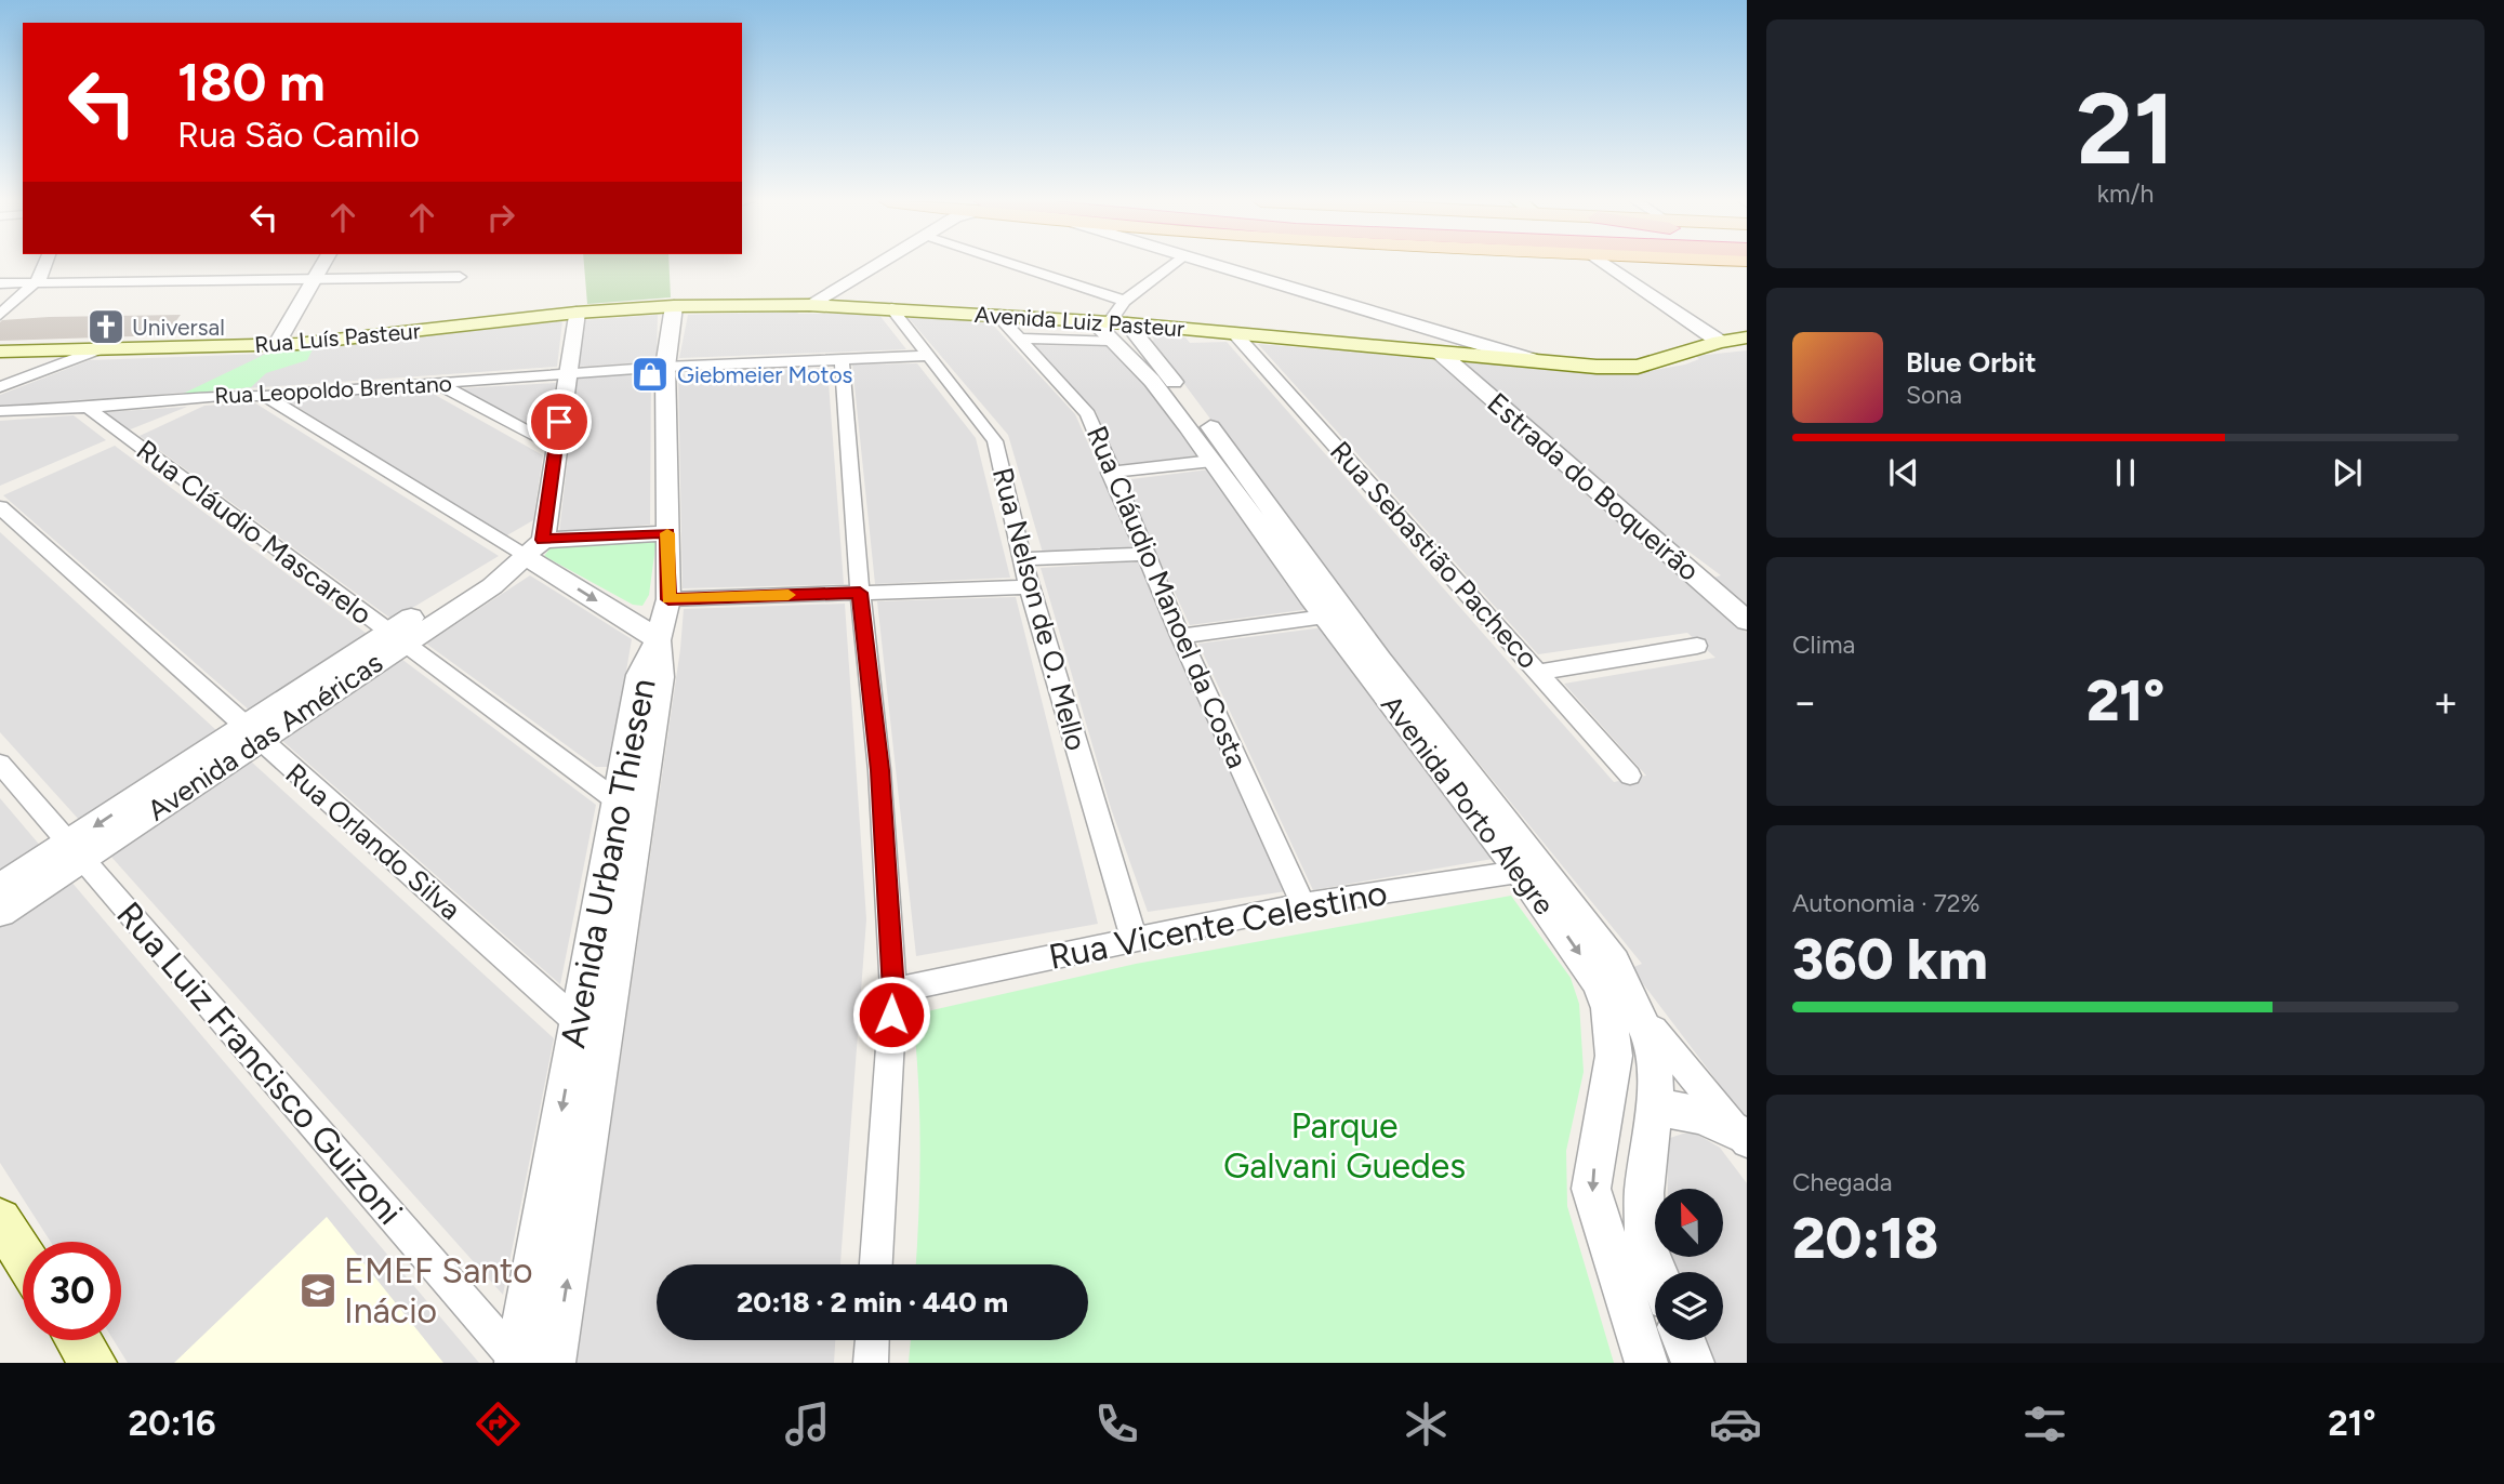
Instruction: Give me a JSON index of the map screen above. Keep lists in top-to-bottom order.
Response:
{
  "streets": {
    "main road": ["Avenida Luiz Pasteur", "Rua Luís Pasteur"],
    "street": [
      "Rua Leopoldo Brentano",
      "Estrada do Boqueirão",
      "Rua Cláudio Mascarelo",
      "Rua Sebastião Pacheco",
      "Rua Cláudio Manoel da Costa",
      "Rua Nelson de O. Mello",
      "Avenida das Américas",
      "Avenida Porto Alegre",
      "Rua Orlando Silva",
      "Avenida Urbano Thiesen",
      "Rua Vicente Celestino",
      "Rua Luiz Francisco Guizoni"
    ]
  },
  "crossings": [
    ["Avenida Luiz Pasteur", "Rua Luís Pasteur"],
    ["Avenida Luiz Pasteur", "Estrada do Boqueirão"],
    ["Avenida Luiz Pasteur", "Rua Sebastião Pacheco"],
    ["Avenida Luiz Pasteur", "Rua Cláudio Manoel da Costa"],
    ["Avenida Luiz Pasteur", "Rua Nelson de O. Mello"],
    ["Avenida Luiz Pasteur", "Avenida Porto Alegre"],
    ["Rua Leopoldo Brentano", "Rua Cláudio Mascarelo"],
    ["Rua Leopoldo Brentano", "Rua Nelson de O. Mello"],
    ["Rua Cláudio Mascarelo", "Avenida das Américas"],
    ["Rua Cláudio Mascarelo", "Avenida Urbano Thiesen"],
    ["Rua Cláudio Manoel da Costa", "Rua Vicente Celestino"],
    ["Rua Nelson de O. Mello", "Rua Vicente Celestino"],
    ["Avenida das Américas", "Rua Orlando Silva"],
    ["Avenida das Américas", "Rua Luiz Francisco Guizoni"],
    ["Avenida Porto Alegre", "Rua Vicente Celestino"],
    ["Rua Orlando Silva", "Avenida Urbano Thiesen"],
    ["Avenida Urbano Thiesen", "Rua Luiz Francisco Guizoni"]
  ],
  "parks": ["Parque Galvani Guedes"],
  "places": {
    "church": ["Universal"],
    "shop": ["Giebmeier Motos"],
    "school or university": ["EMEF Santo Inácio"]
  },
  "north": "top",
  "page": {
    "tile": [
      ["21", "km/h"],
      "Clima",
      ["Autonomia · 72%", "360 km"],
      ["Chegada", "20:18"]
    ],
    "turn": ["180 m", "Rua São Camilo"],
    "song": ["Blue Orbit", "Sona"],
    "heat": ["−", "21°", "+"],
    "limit": "30",
    "trip": "20:18 · 2 min · 440 m",
    "tabs": ["20:16", "21°"]
  }
}
